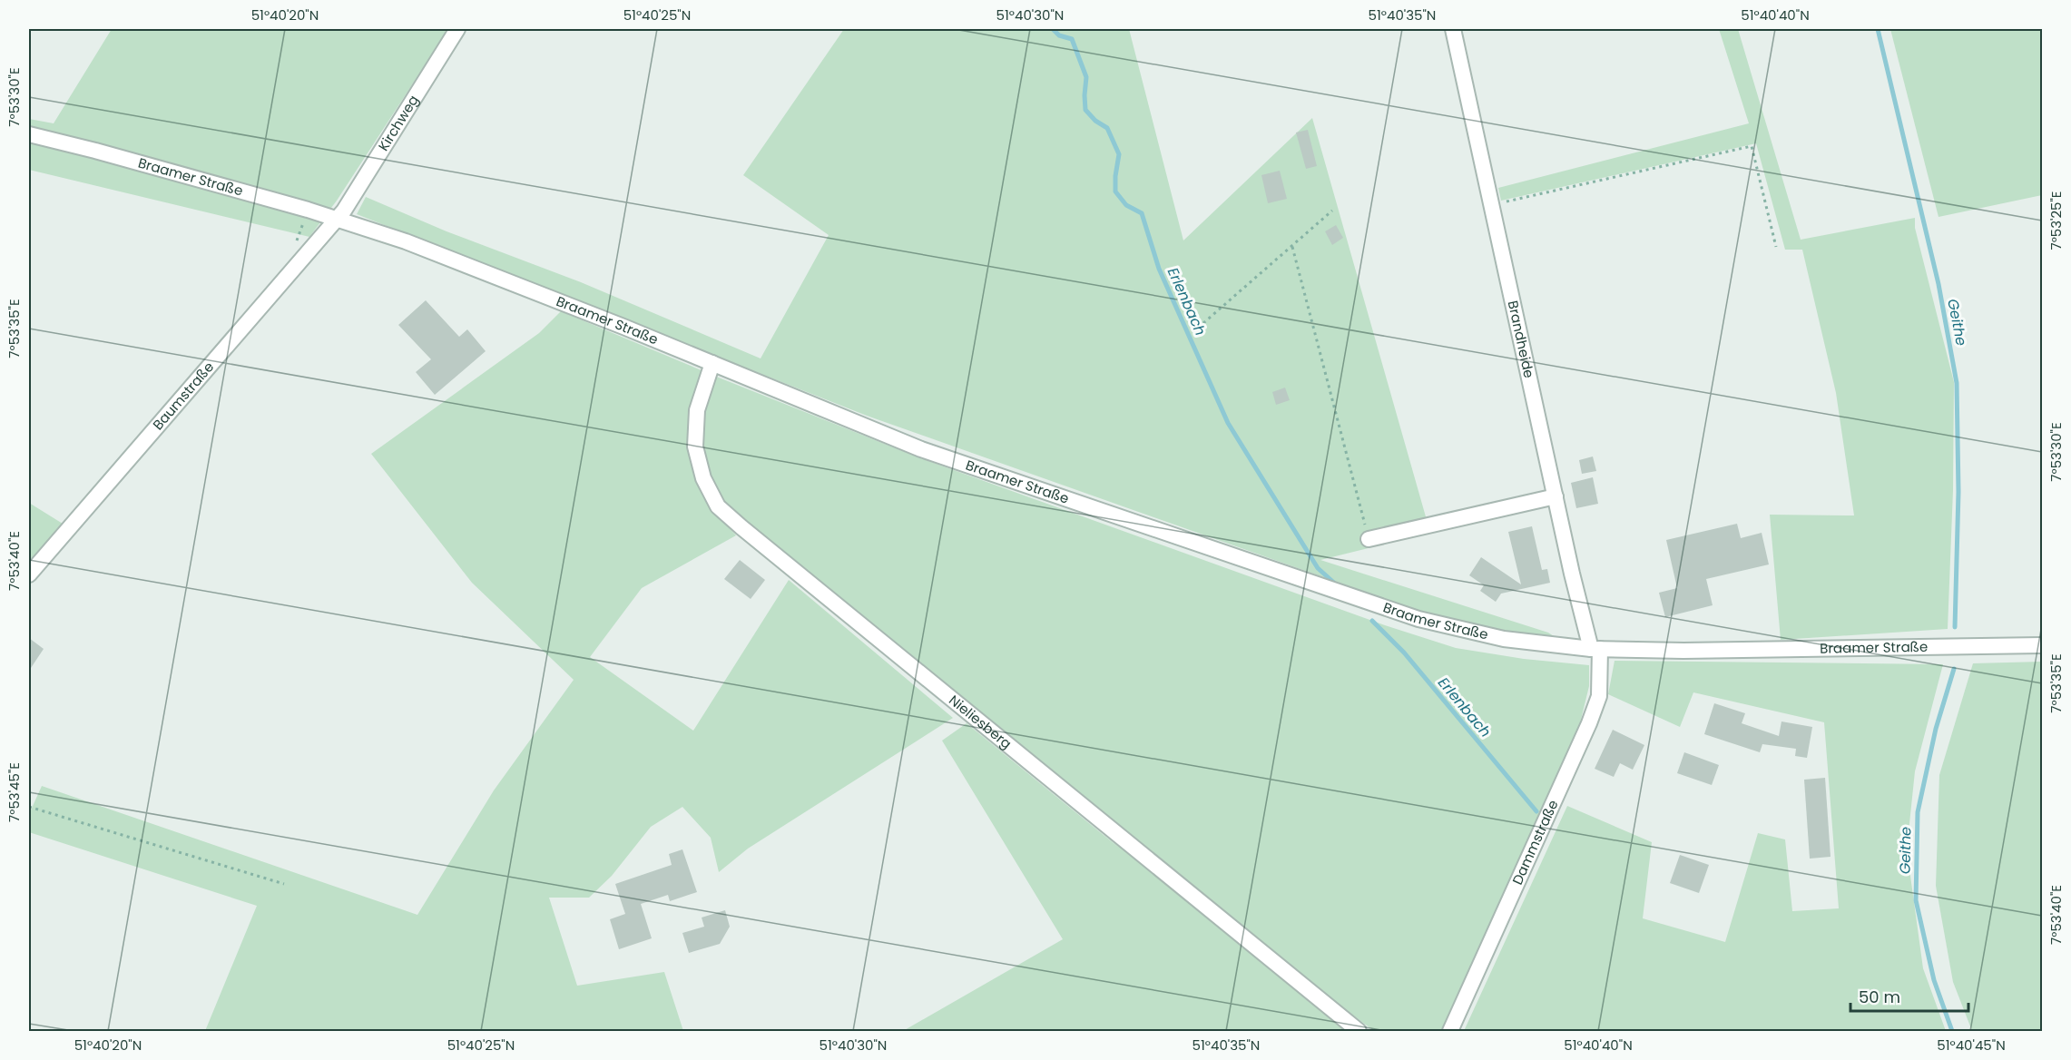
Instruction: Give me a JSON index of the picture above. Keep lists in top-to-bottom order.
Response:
{
  "streets": {
    "street": [
      "Kirchweg",
      "Braamer Straße",
      "Brandheide",
      "Baumstraße",
      "Nieliesberg",
      "Dammstraße"
    ]
  },
  "crossings": [
    ["Kirchweg", "Braamer Straße"],
    ["Kirchweg", "Baumstraße"],
    ["Braamer Straße", "Brandheide"],
    ["Braamer Straße", "Baumstraße"],
    ["Braamer Straße", "Nieliesberg"],
    ["Braamer Straße", "Dammstraße"],
    ["Brandheide", "Dammstraße"]
  ],
  "water": ["Erlenbach", "Geithe"],
  "scale_bar": "50 m",
  "coordinates": [
    "51°40'20\"N",
    "51°40'25\"N",
    "51°40'30\"N",
    "51°40'35\"N",
    "51°40'40\"N",
    "7°53'30\"E",
    "7°53'25\"E",
    "7°53'35\"E",
    "7°53'40\"E",
    "7°53'45\"E",
    "51°40'45\"N"
  ]
}
